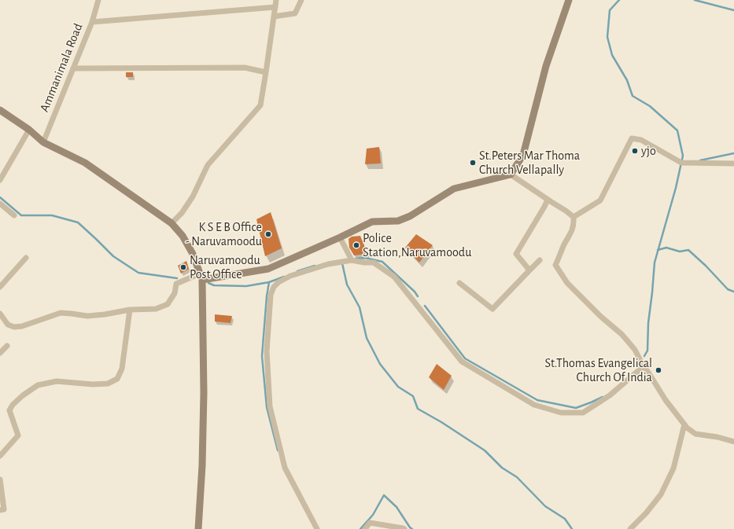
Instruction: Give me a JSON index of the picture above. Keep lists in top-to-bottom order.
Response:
{
  "streets": {
    "street": ["Ammanimala Road"]
  },
  "places": [
    "yjo",
    "St.Peters Mar Thoma Church Vellapally",
    "K S E B Office - Naruvamoodu",
    "Police Station,Naruvamoodu",
    "Naruvamoodu Post Office",
    "St.Thomas Evangelical Church Of India"
  ]
}
